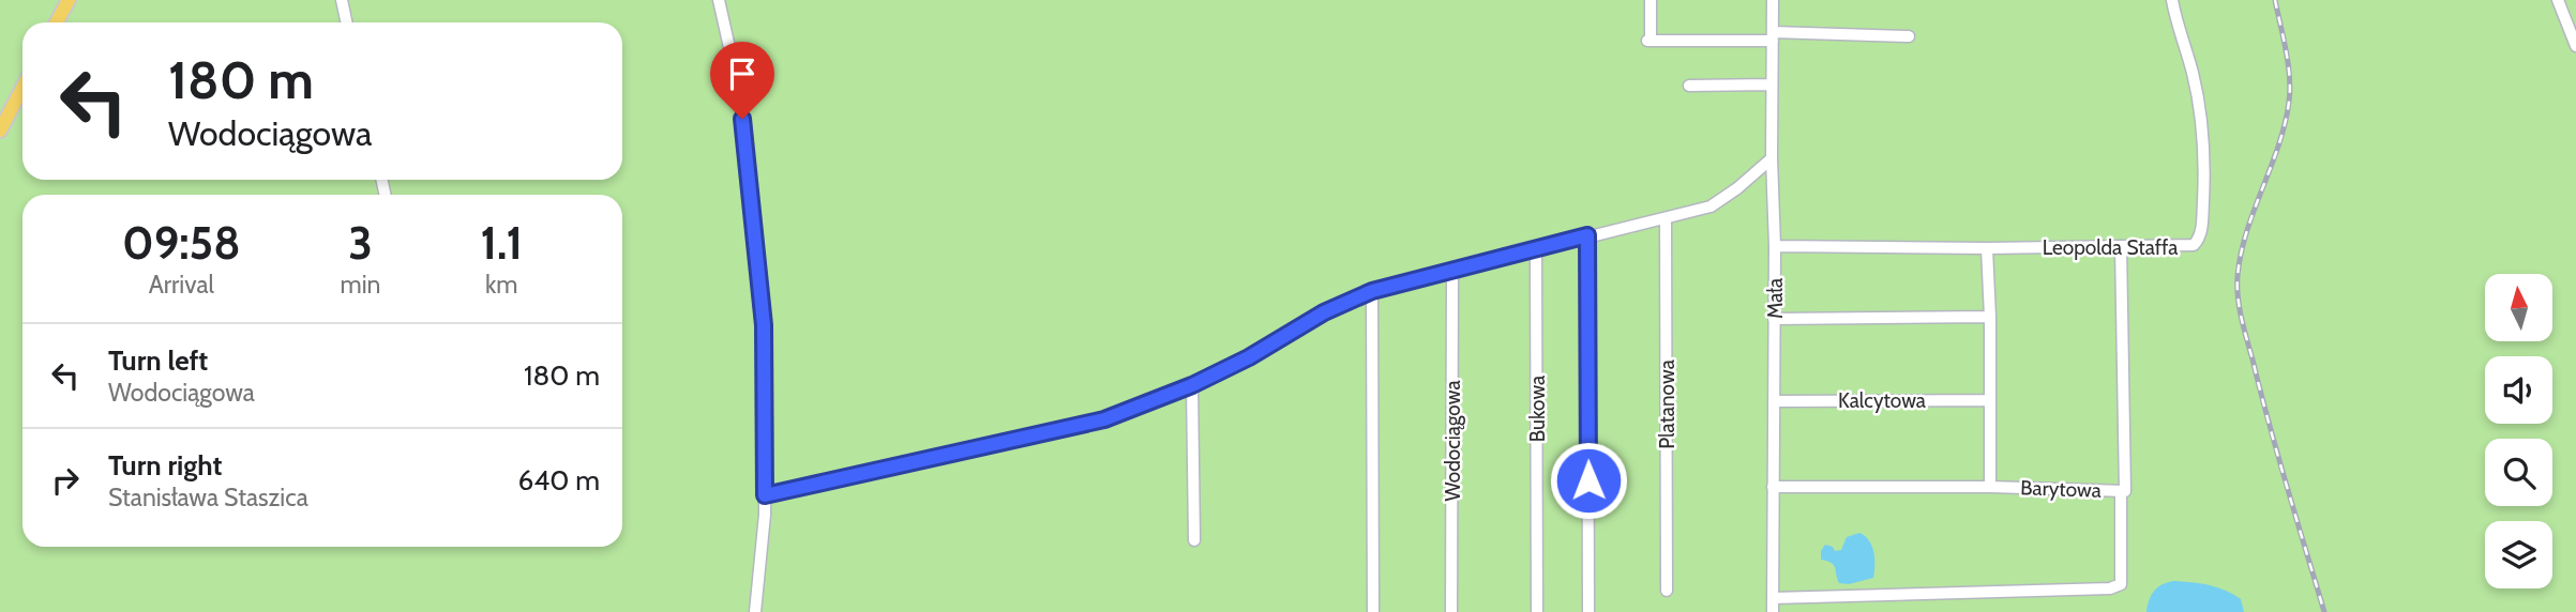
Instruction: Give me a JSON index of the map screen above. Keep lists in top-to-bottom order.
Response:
{
  "streets": {
    "street": [
      "Leopolda Staffa",
      "Mała",
      "Kalcytowa",
      "Platanowa",
      "Bukowa",
      "Wodociągowa",
      "Barytowa"
    ]
  },
  "crossings": [
    ["Leopolda Staffa", "Mała"],
    ["Leopolda Staffa", "Barytowa"],
    ["Mała", "Kalcytowa"],
    ["Kalcytowa", "Barytowa"]
  ],
  "north": "top",
  "page": {
    "turn": ["180 m", "Wodociągowa"],
    "eta": [
      "09:58",
      "Arrival",
      "3",
      "min",
      "1.1",
      "km"
    ],
    "list": [
      {
        "name": "Turn left",
        "note": "Wodociągowa",
        "value": "180 m"
      },
      {
        "name": "Turn right",
        "note": "Stanisława Staszica",
        "value": "640 m"
      }
    ]
  }
}
